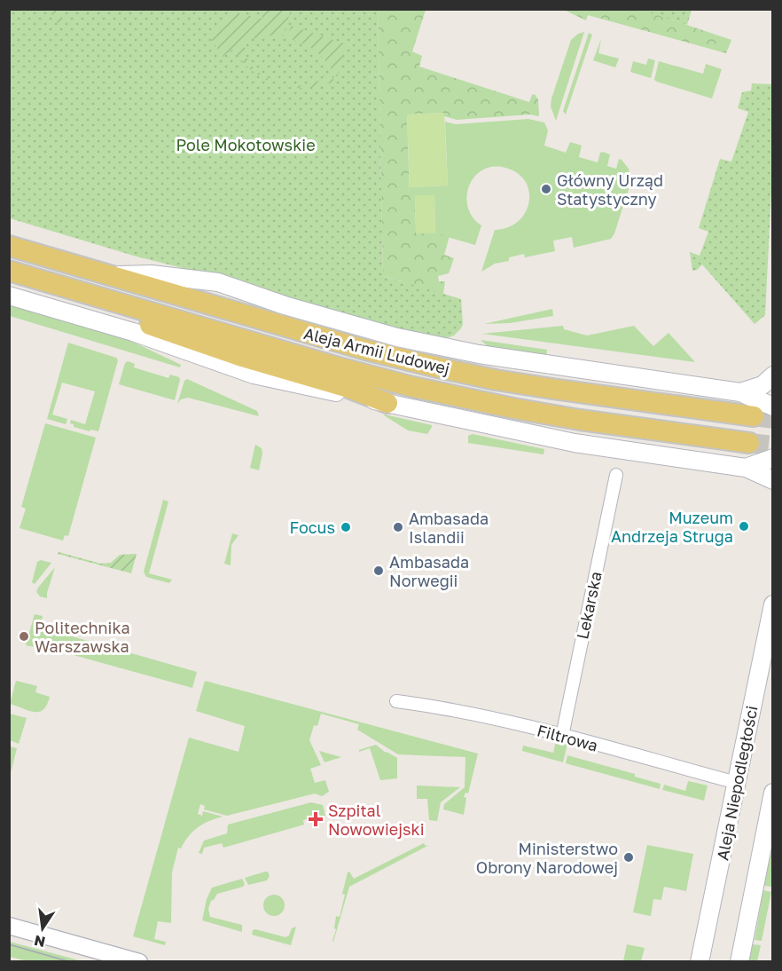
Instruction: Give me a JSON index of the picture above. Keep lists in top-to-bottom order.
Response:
{
  "streets": {
    "main road": ["Aleja Armii Ludowej", "Aleja Niepodległości"],
    "street": ["Lekarska", "Filtrowa"]
  },
  "crossings": [
    ["Lekarska", "Filtrowa"],
    ["Filtrowa", "Aleja Niepodległości"]
  ],
  "parks": ["Pole Mokotowskie"],
  "places": {
    "other": [
      "Główny Urząd Statystyczny",
      "Muzeum Andrzeja Struga",
      "Focus",
      "Ambasada Islandii",
      "Ambasada Norwegii",
      "Politechnika Warszawska",
      "Ministerstwo Obrony Narodowej"
    ],
    "health": ["Szpital Nowowiejski"]
  },
  "north": "bottom"
}
